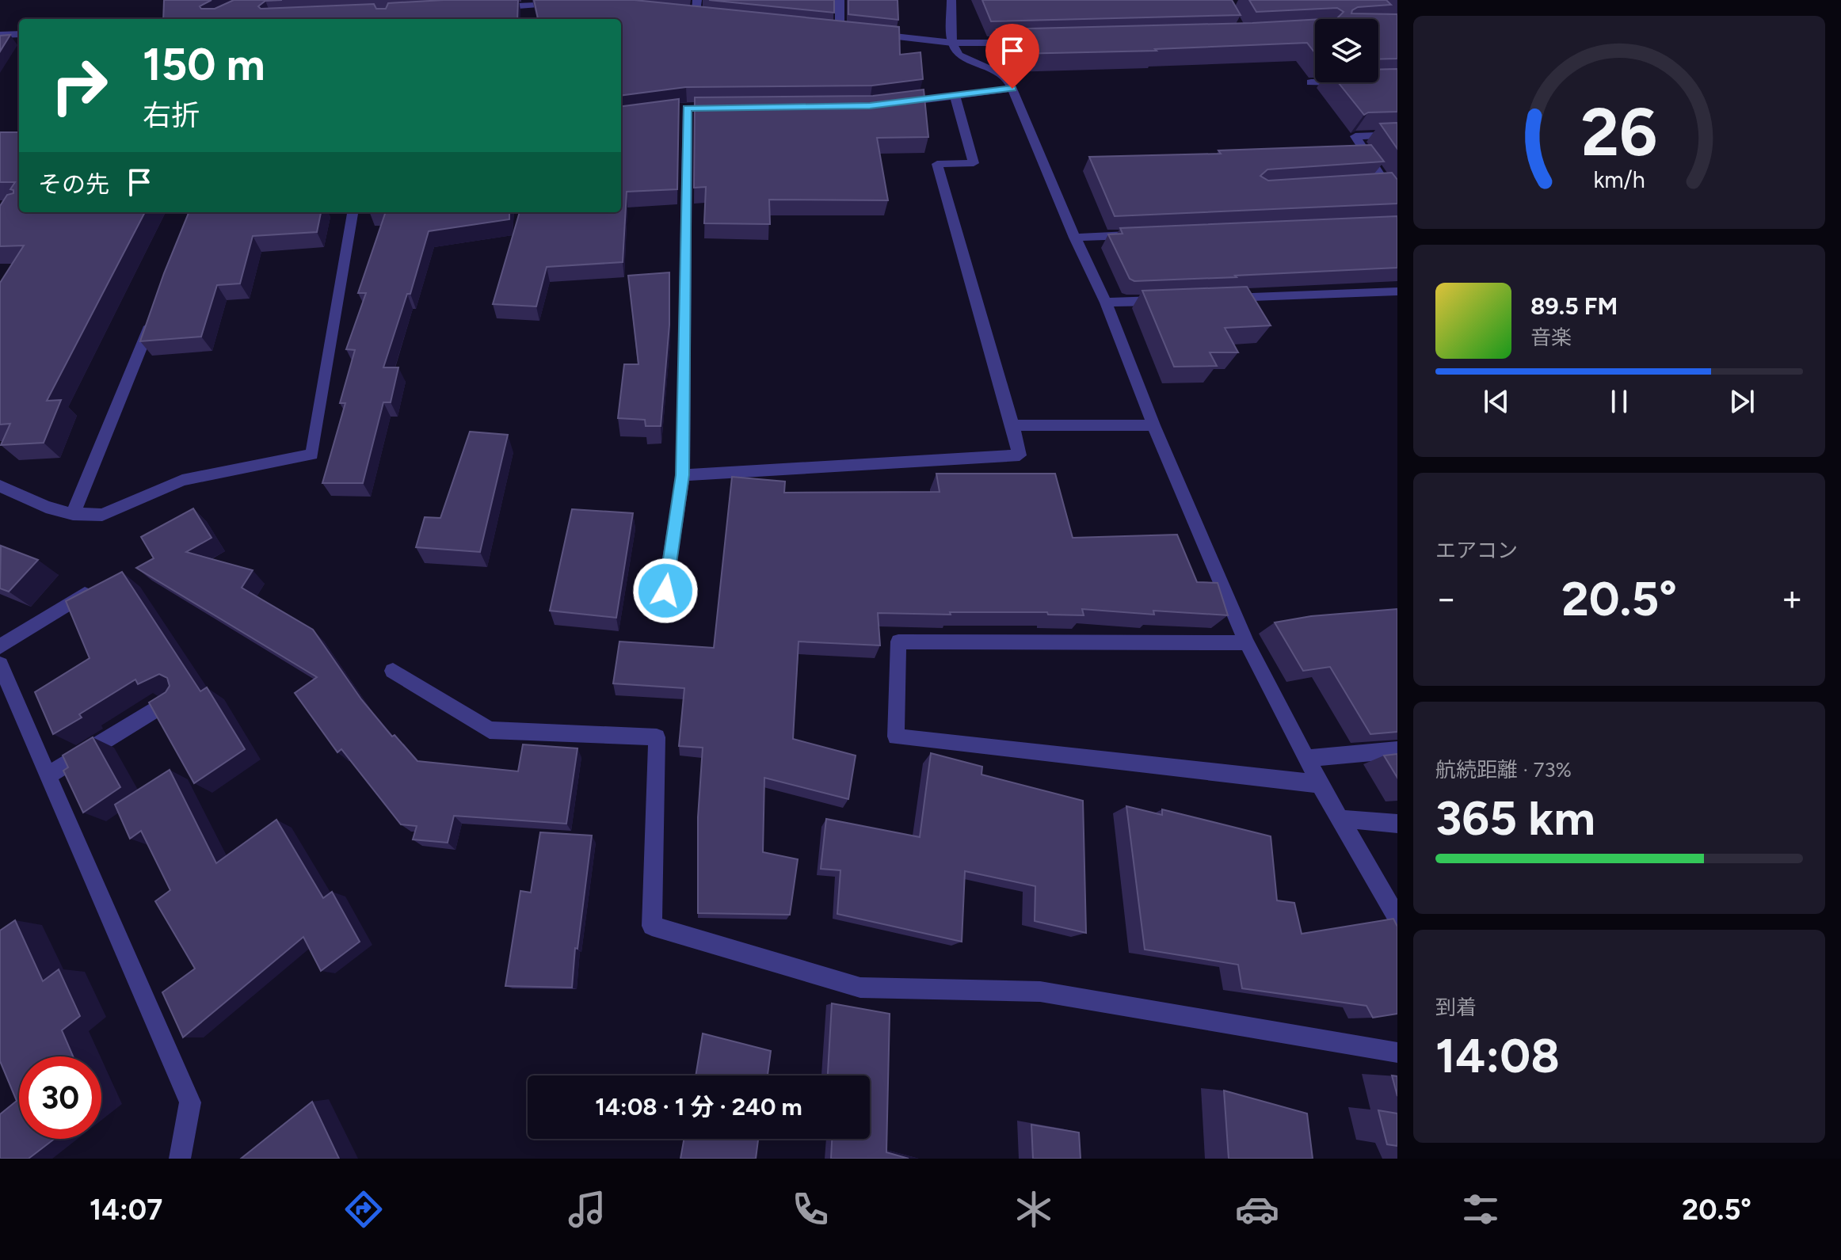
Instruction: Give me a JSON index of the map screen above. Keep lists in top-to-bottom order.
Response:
{
  "page": {
    "turn": ["150 m", "右折"],
    "then": "その先",
    "song": ["89.5 FM", "音楽"],
    "tile": [
      "エアコン",
      ["航続距離 · 73%", "365 km"],
      ["到着", "14:08"]
    ],
    "heat": ["−", "20.5°", "+"],
    "limit": "30",
    "trip": "14:08 · 1 分 · 240 m",
    "tabs": ["14:07", "20.5°"],
    "gauge": ["26", "km/h"]
  }
}
